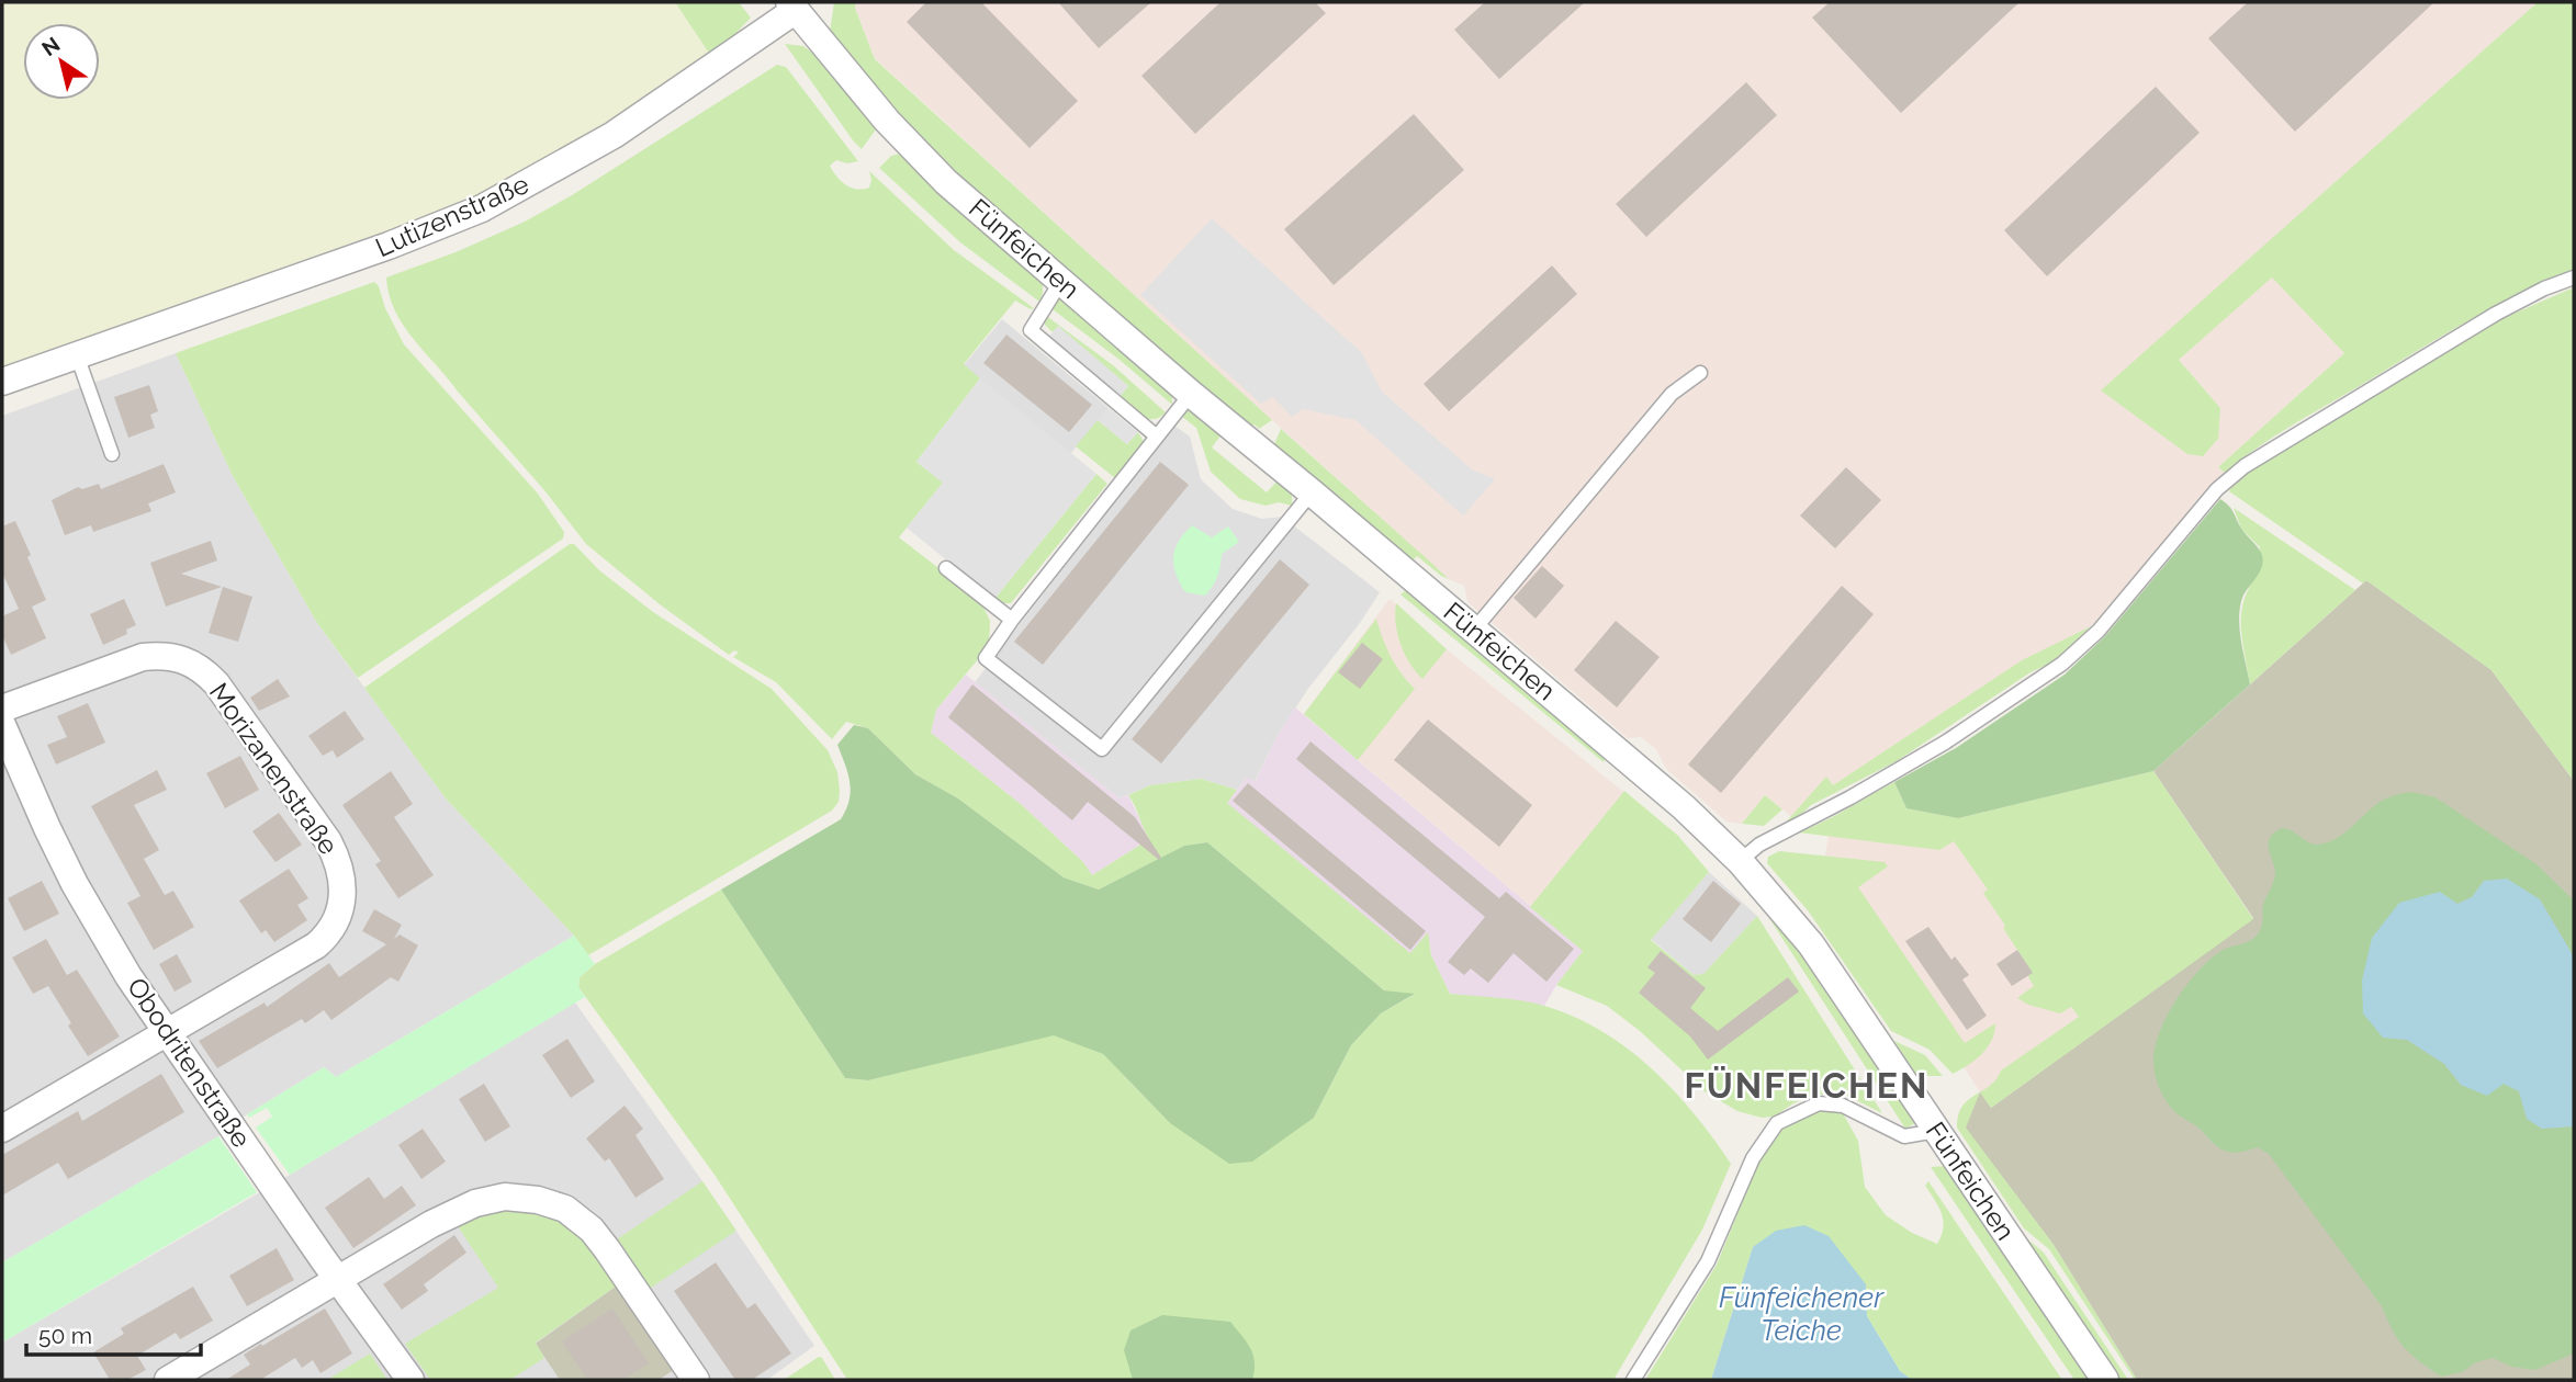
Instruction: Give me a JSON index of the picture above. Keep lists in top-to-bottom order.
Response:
{
  "streets": {
    "street": [
      "Lutizenstraße",
      "Fünfeichen",
      "Morizanenstraße",
      "Obodritenstraße"
    ]
  },
  "crossings": [
    ["Lutizenstraße", "Fünfeichen"],
    ["Morizanenstraße", "Obodritenstraße"]
  ],
  "districts": ["FÜNFEICHEN"],
  "water": ["Fünfeichener Teiche"],
  "scale_bar": "50 m",
  "north": "top left"
}
